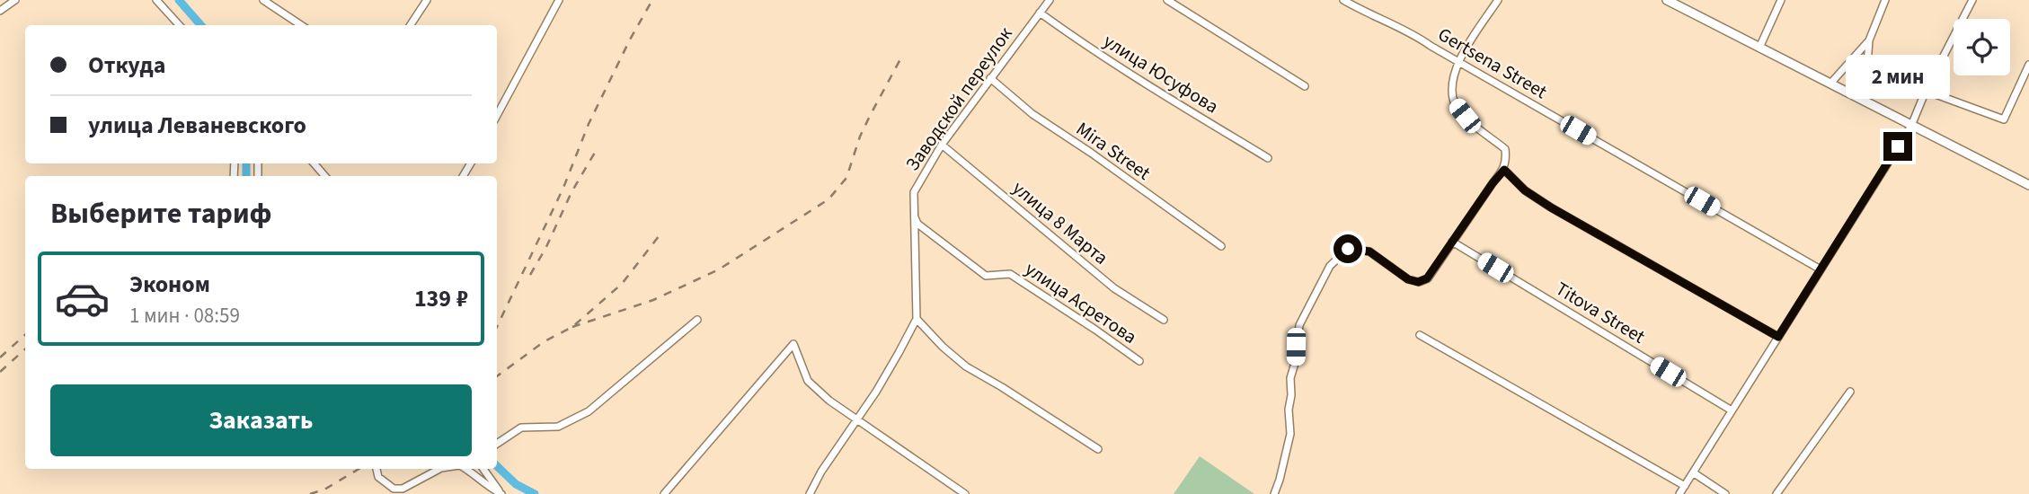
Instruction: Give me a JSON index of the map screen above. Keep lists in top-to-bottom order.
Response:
{
  "streets": {
    "street": [
      "Gertsena Street",
      "улица Юсуфова",
      "Заводской переулок",
      "Mira Street",
      "улица 8 Марта",
      "улица Асретова",
      "Titova Street"
    ]
  },
  "crossings": [
    ["улица Юсуфова", "Заводской переулок"],
    ["Заводской переулок", "Mira Street"],
    ["Заводской переулок", "улица 8 Марта"],
    ["Заводской переулок", "улица Асретова"]
  ],
  "page": {
    "banner": ["Откуда", "улица Леваневского"],
    "bubble": "2 мин",
    "heading": "Выберите тариф",
    "list": [
      {
        "name": "Эконом",
        "note": "1 мин · 08:59",
        "value": "139 ₽"
      }
    ],
    "buttons": "Заказать"
  }
}
